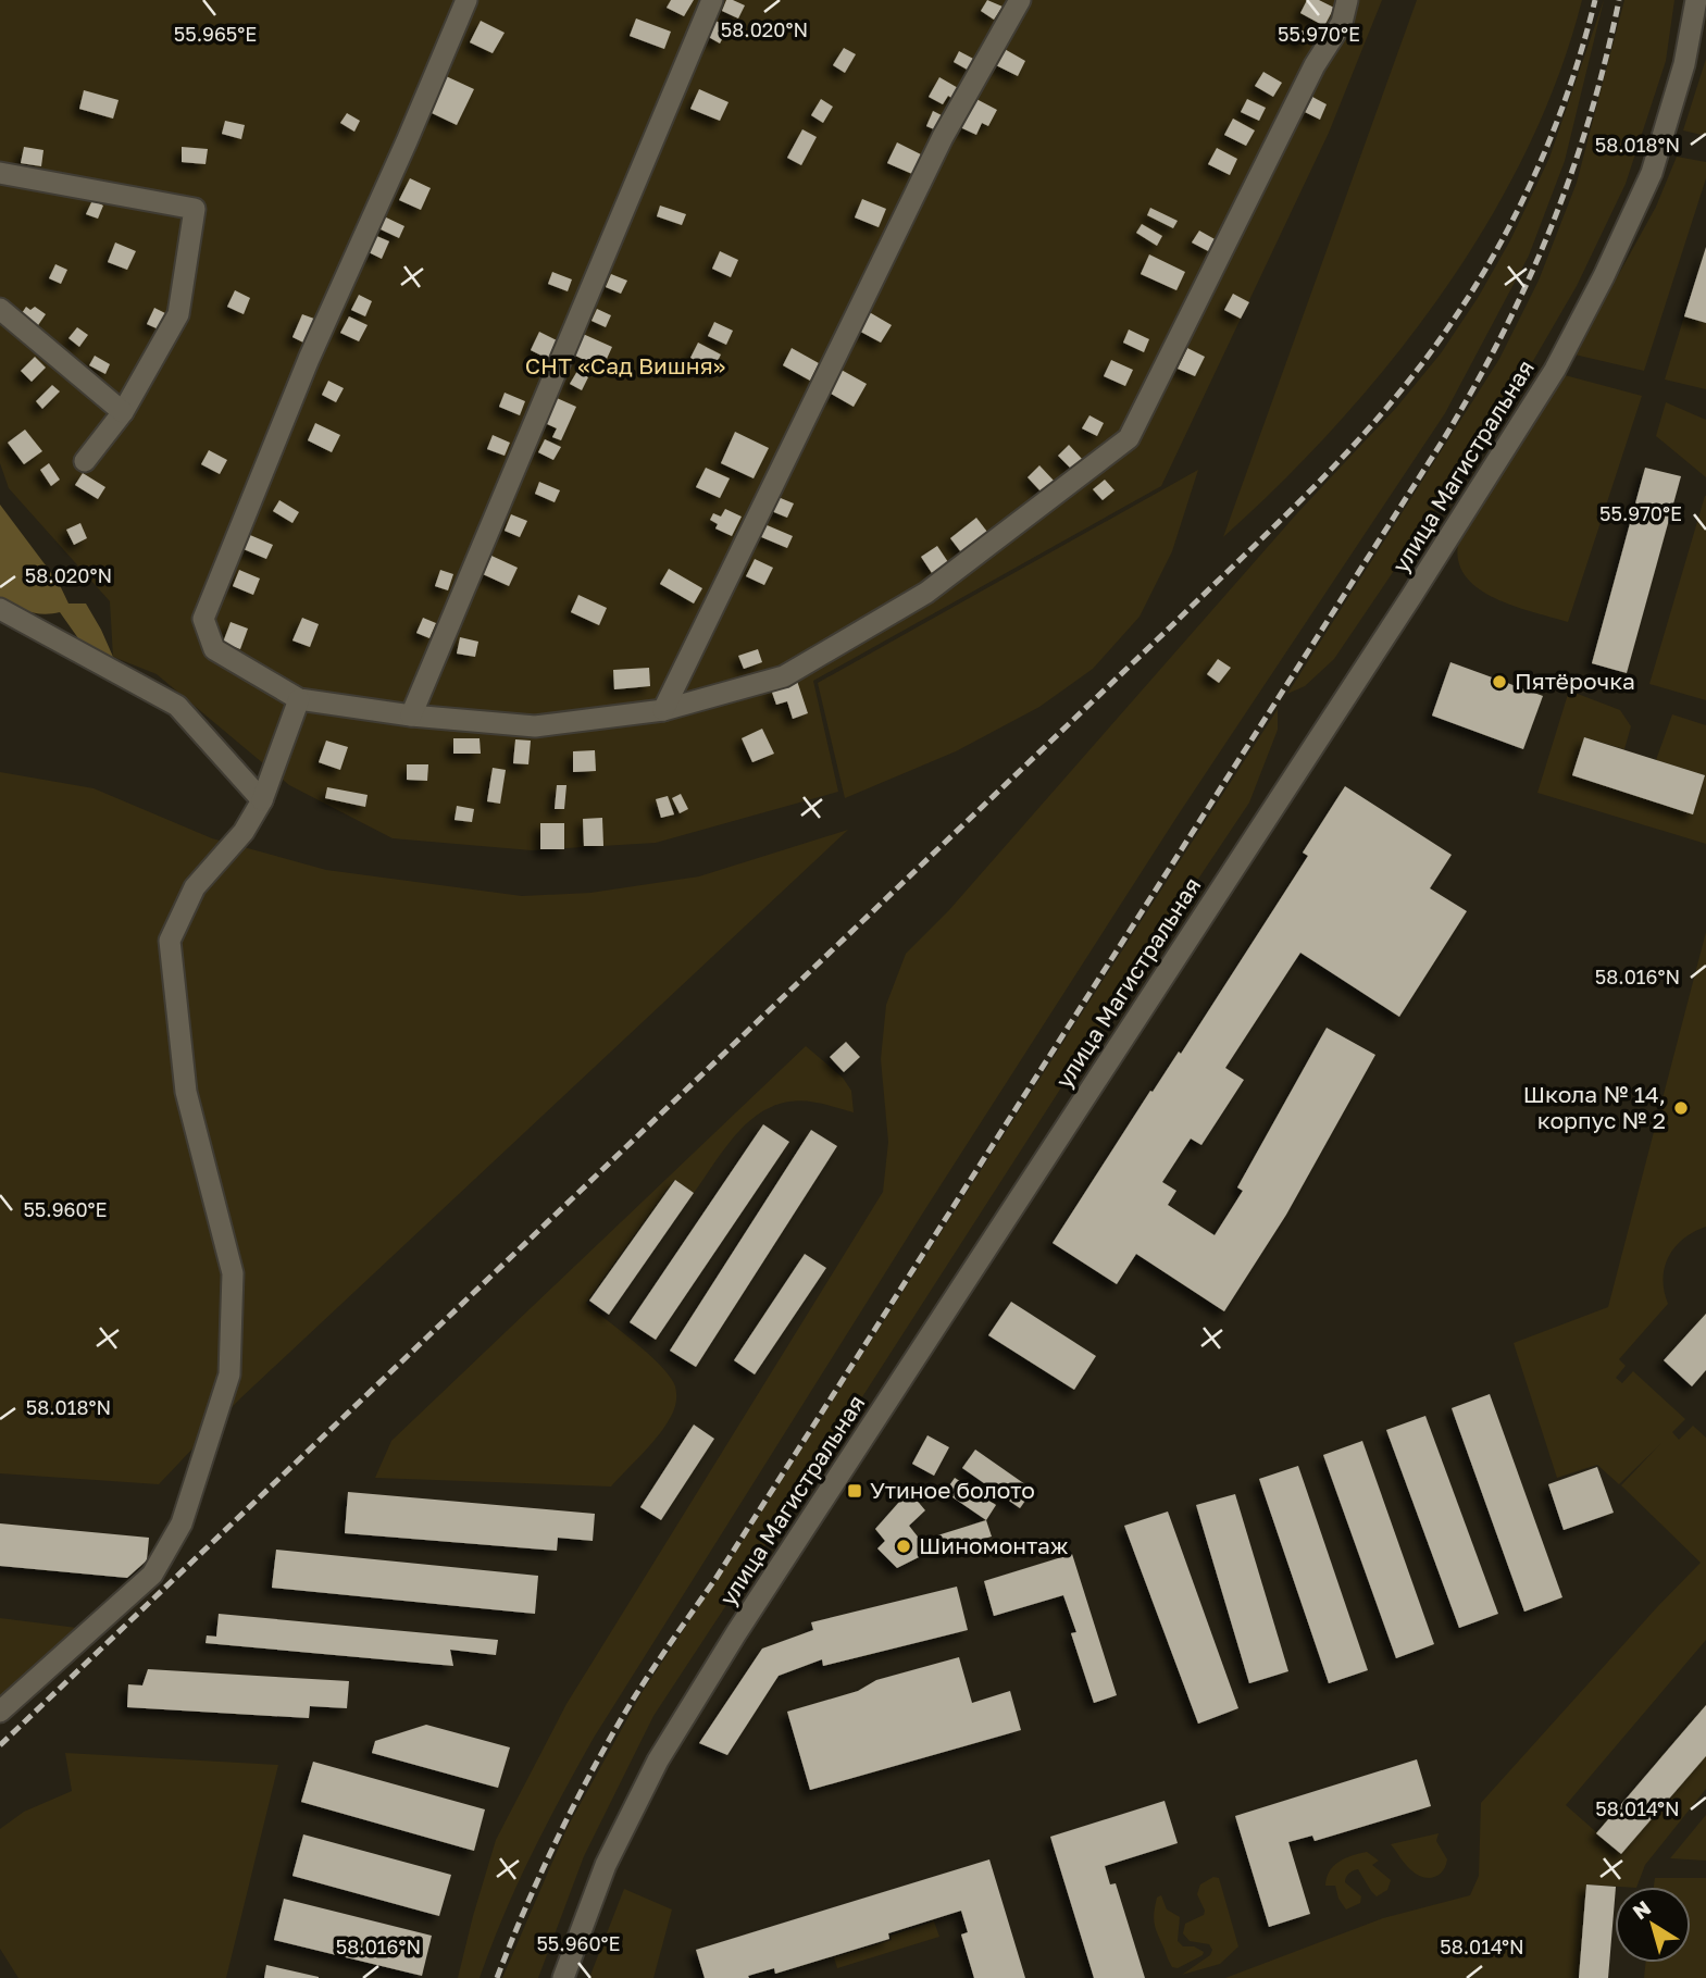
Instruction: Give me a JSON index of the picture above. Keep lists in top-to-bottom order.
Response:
{
  "streets": {
    "street": ["улица Магистральная"]
  },
  "parks": ["СНТ «Сад Вишня»"],
  "places": {
    "other": ["Пятёрочка", "Школа № 14, корпус № 2", "Шиномонтаж"],
    "transit": ["Утиное болото"]
  },
  "north": "top left",
  "coordinates": [
    "58.020°N",
    "55.965°E",
    "55.970°E",
    "58.018°N",
    "58.016°N",
    "55.960°E",
    "58.014°N"
  ]
}
